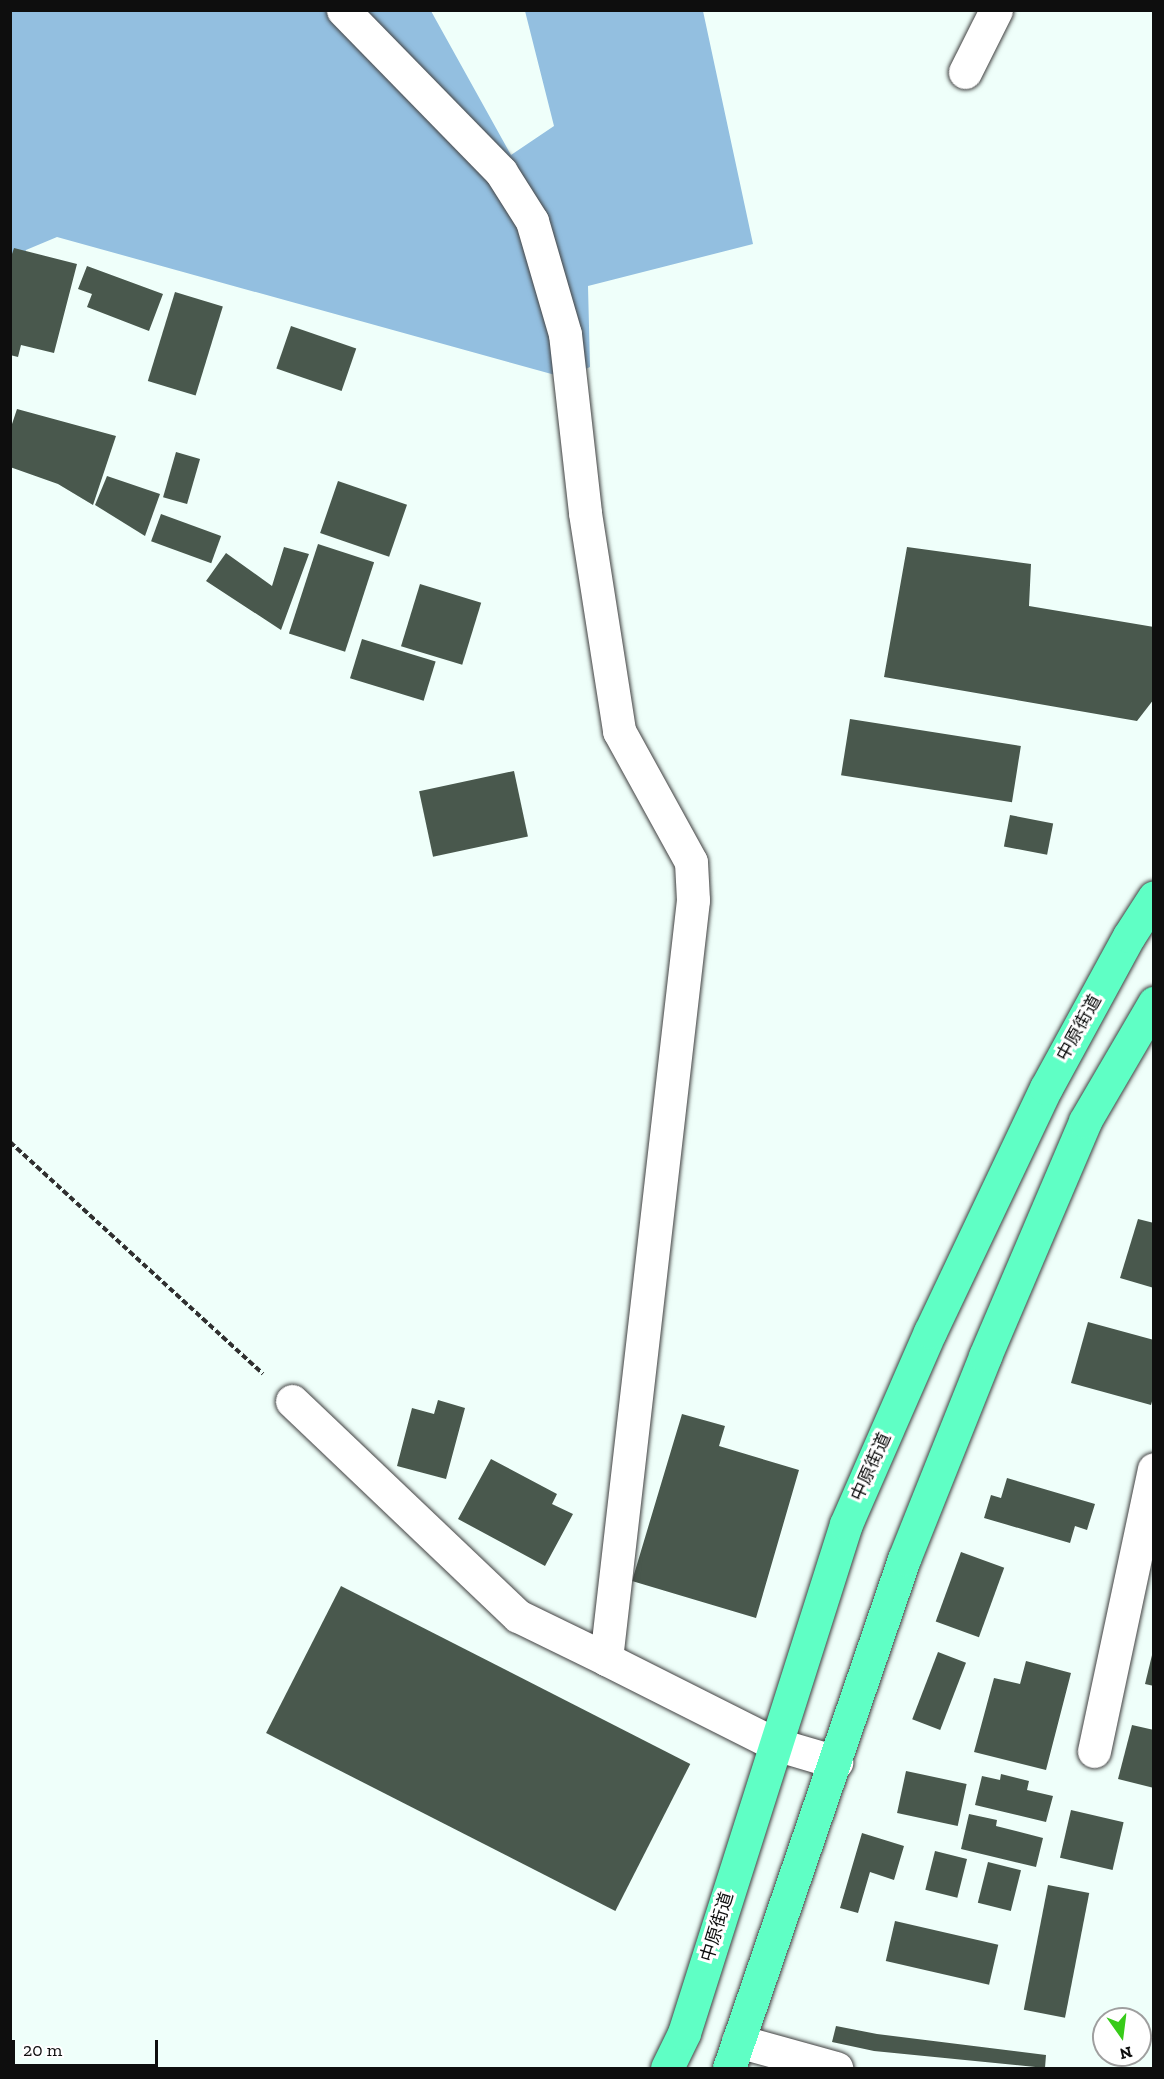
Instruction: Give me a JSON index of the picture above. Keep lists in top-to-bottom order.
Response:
{
  "streets": {
    "main road": ["中原街道"]
  },
  "scale_bar": "20 m",
  "north": "bottom"
}
